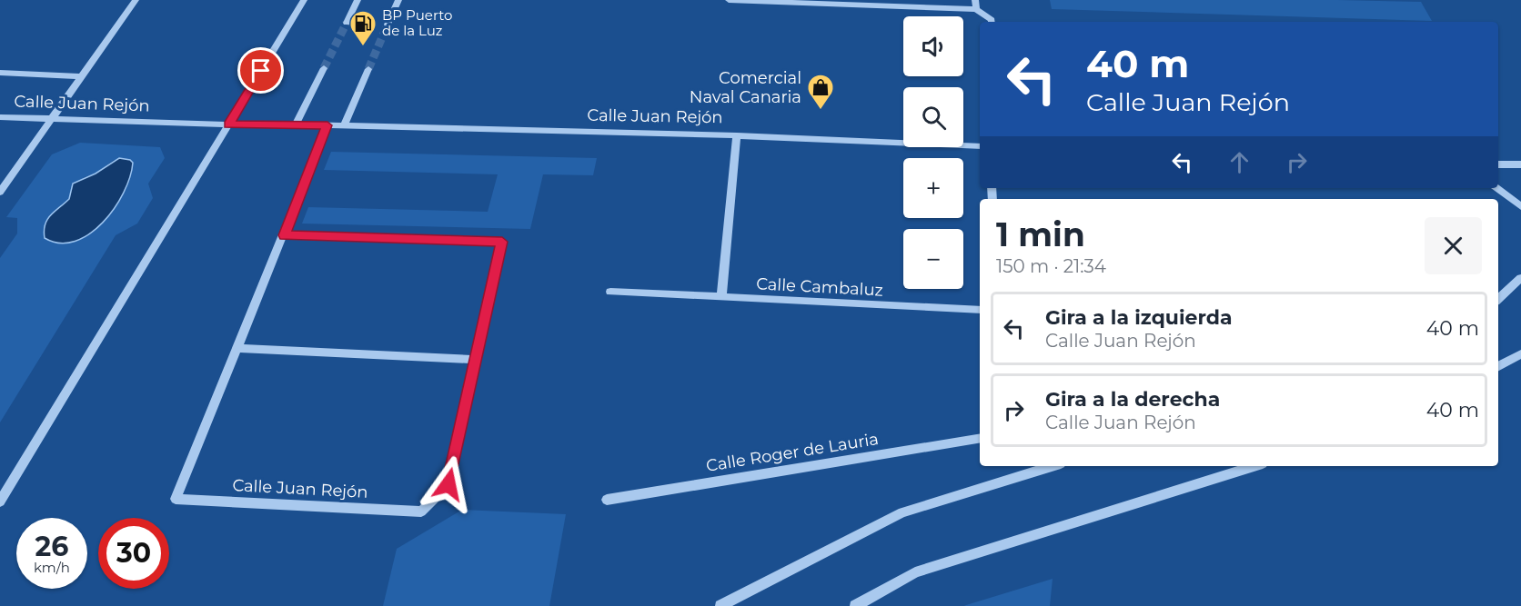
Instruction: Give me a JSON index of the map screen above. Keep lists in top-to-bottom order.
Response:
{
  "streets": {
    "street": ["Calle Juan Rejón", "Calle Cambaluz", "Calle Roger de Lauria"]
  },
  "places": {
    "fuel station": ["BP Puerto de la Luz"],
    "shop": ["Comercial Naval Canaria"]
  },
  "page": {
    "map_buttons": ["+", "−"],
    "turn": ["40 m", "Calle Juan Rejón"],
    "heading": ["1 min", "150 m · 21:34"],
    "list": [
      {
        "name": "Gira a la izquierda",
        "note": "Calle Juan Rejón",
        "value": "40 m"
      },
      {
        "name": "Gira a la derecha",
        "note": "Calle Juan Rejón",
        "value": "40 m"
      }
    ],
    "speed": "26 km/h",
    "limit": "30"
  }
}
